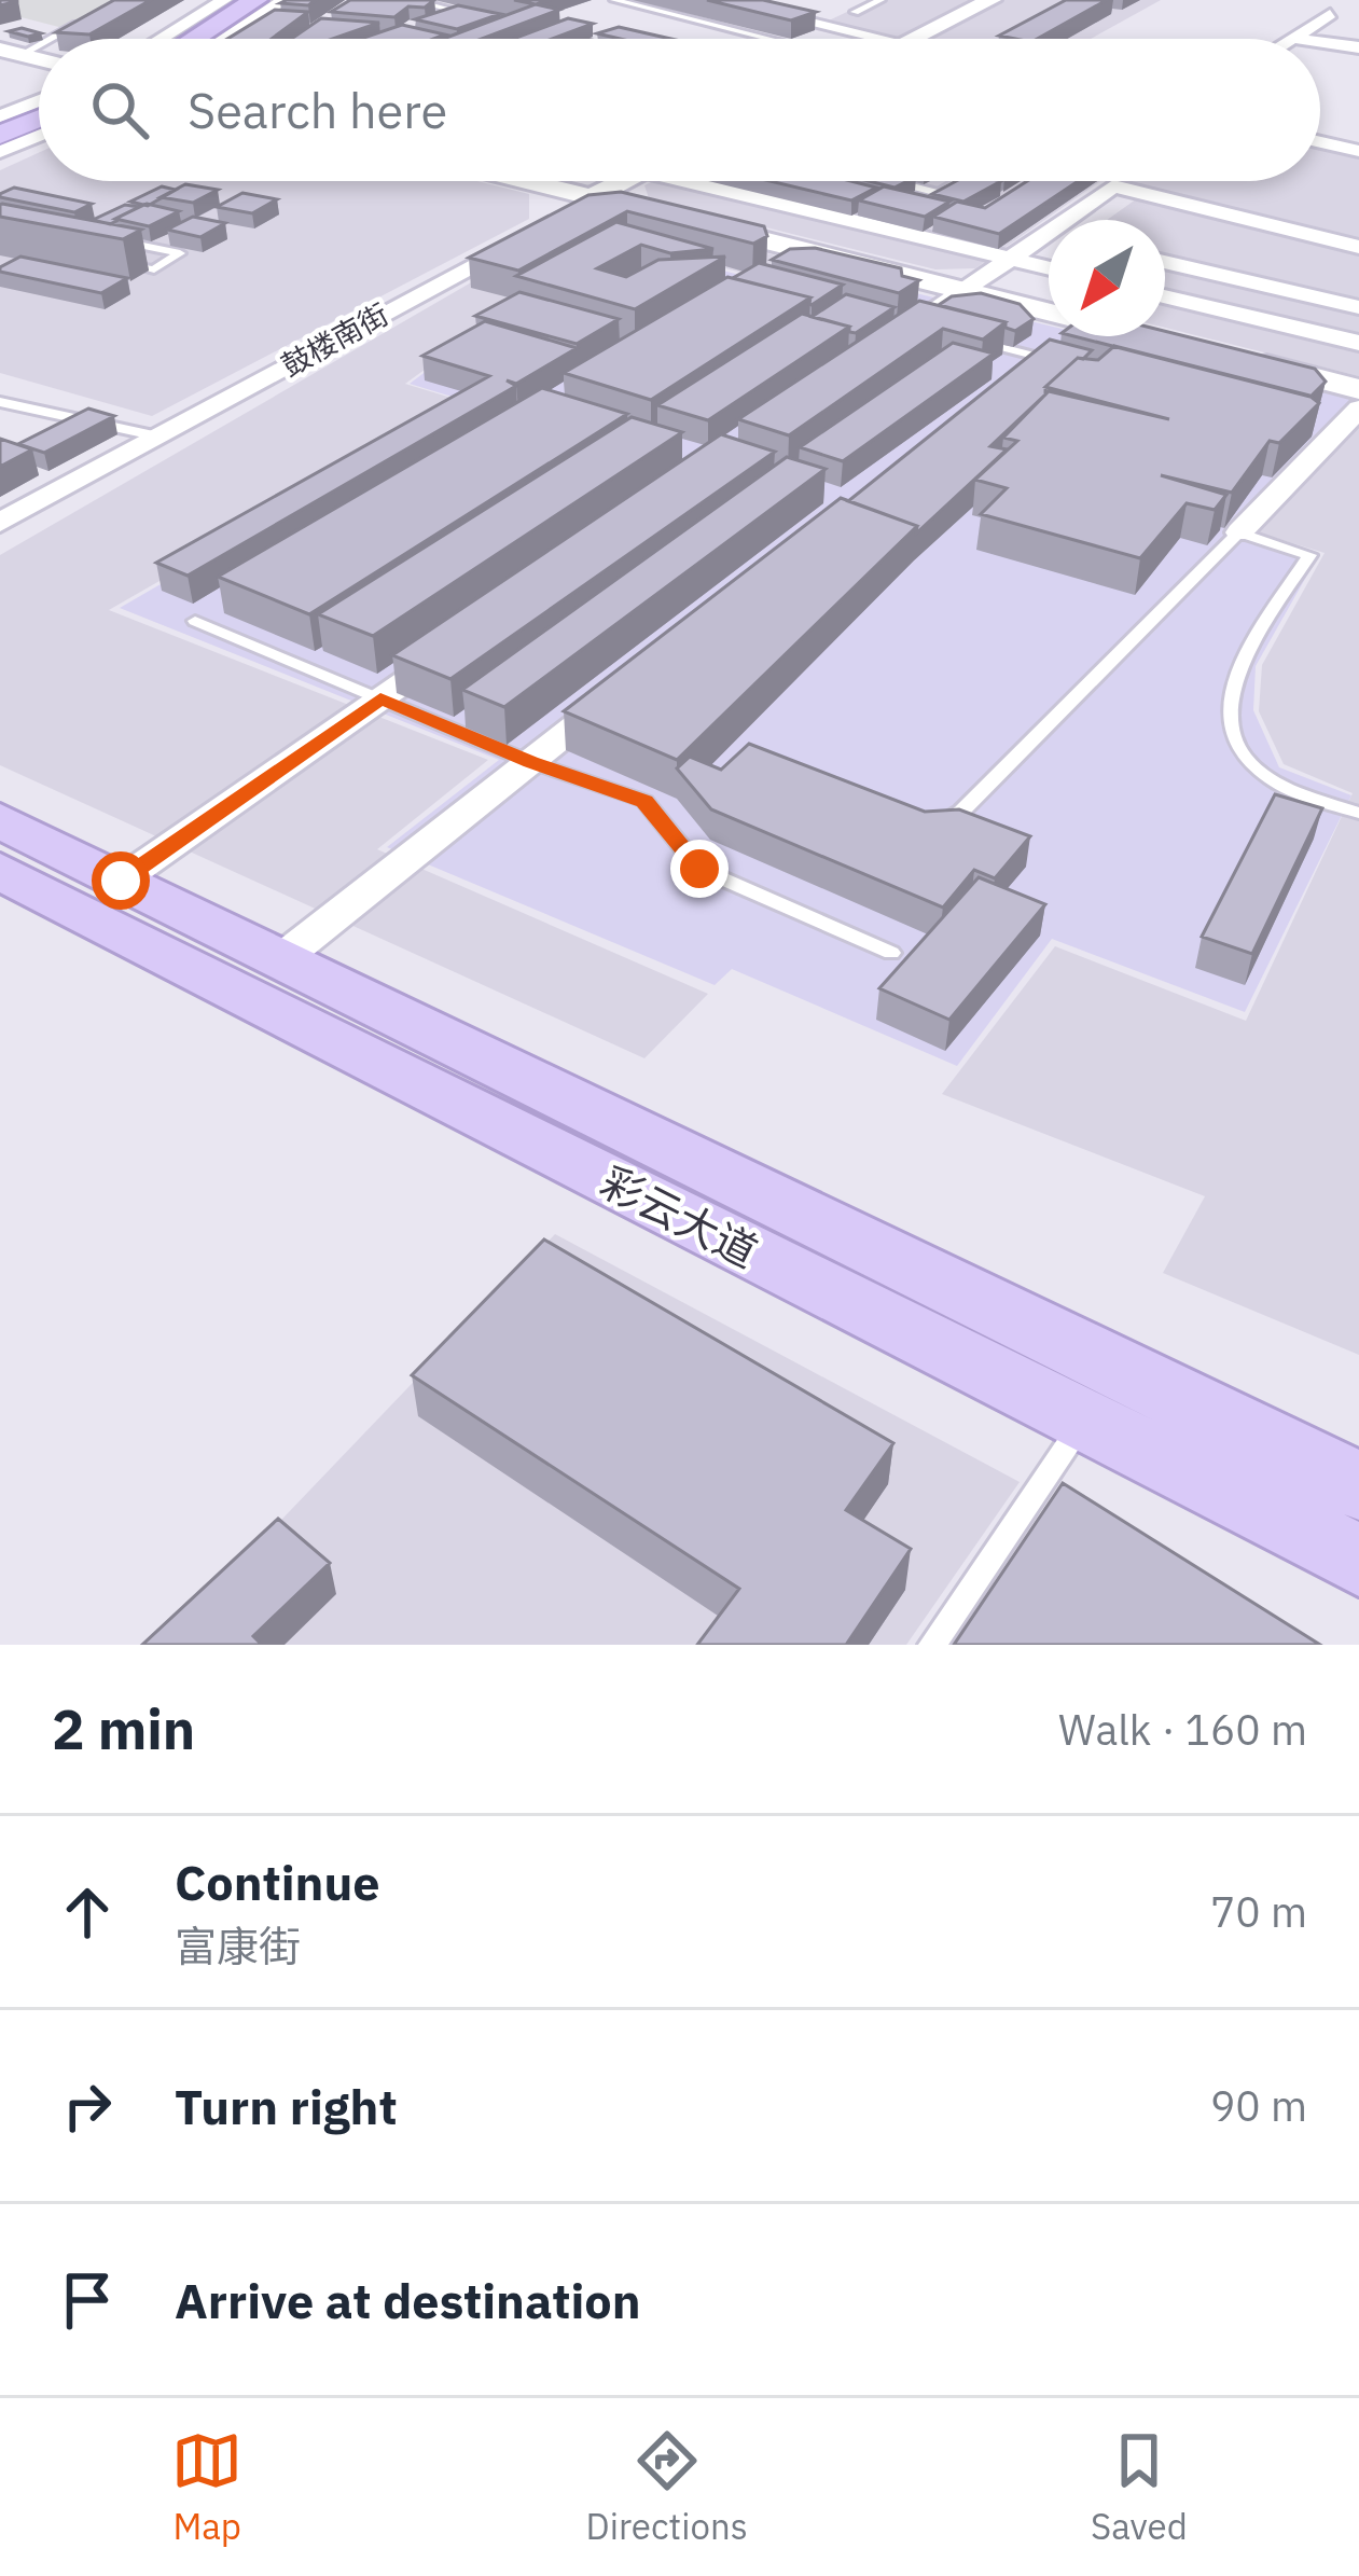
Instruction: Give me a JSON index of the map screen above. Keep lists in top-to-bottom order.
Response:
{
  "streets": {
    "main road": ["彩云大道"],
    "street": ["鼓楼南街"]
  },
  "north": "bottom left",
  "page": {
    "search": "Search here",
    "heading": ["2 min", "Walk · 160 m"],
    "list": [
      ["Continue", "富康街", "70 m"],
      ["Turn right", "90 m"],
      "Arrive at destination"
    ],
    "nav": ["Map", "Directions", "Saved"]
  }
}
